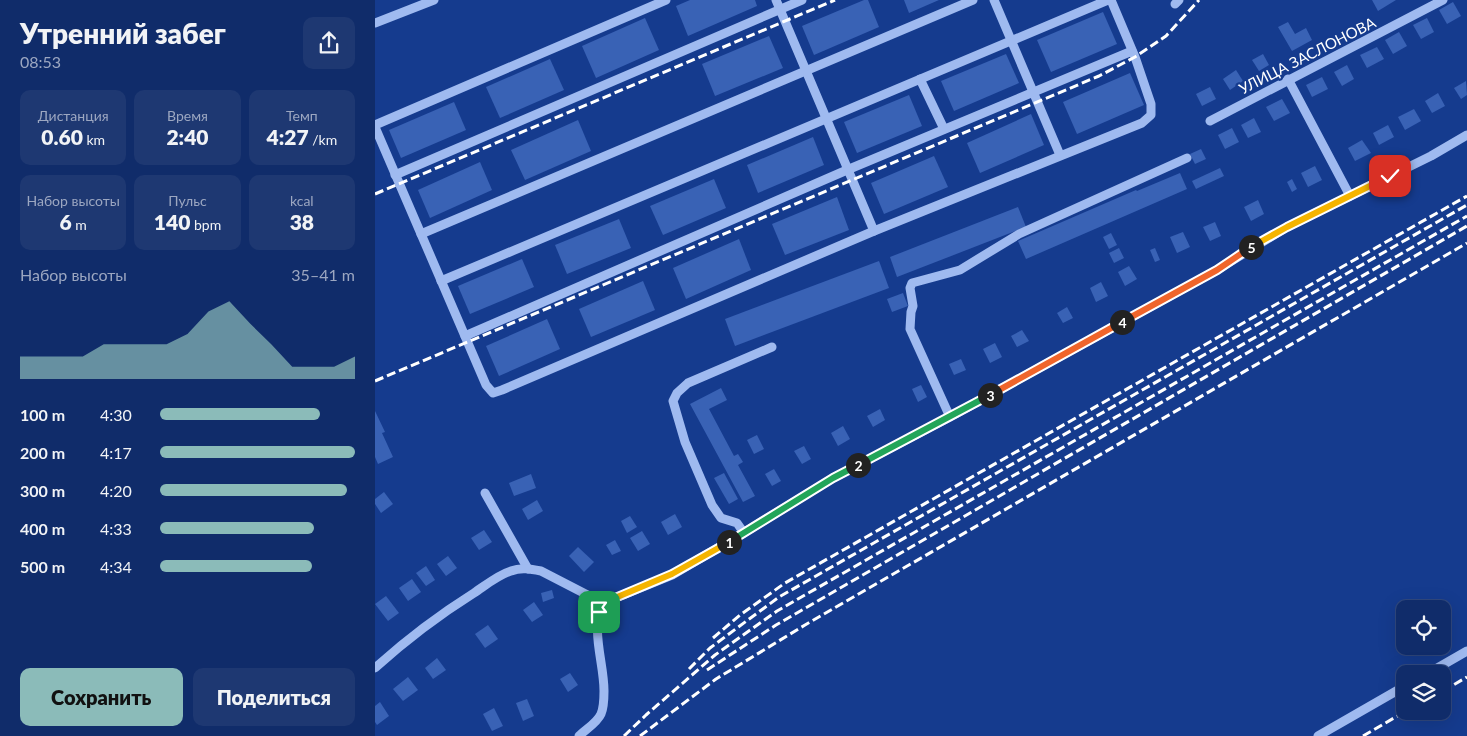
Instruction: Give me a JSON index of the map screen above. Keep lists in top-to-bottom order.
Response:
{
  "streets": {
    "street": ["УЛИЦА ЗАСЛОНОВА"]
  },
  "page": {
    "heading": ["Утренний забег", "08:53"],
    "stats": [
      ["Дистанция", "0.60 km"],
      ["Время", "2:40"],
      ["Темп", "4:27 /km"],
      ["Набор высоты", "6 m"],
      ["Пульс", "140 bpm"],
      ["kcal", "38"]
    ],
    "pins": [
      "5",
      "4",
      "3",
      "2",
      "1"
    ],
    "chart": ["Набор высоты", "35–41 m"],
    "list": [
      {
        "name": "100 m",
        "note": "4:30"
      },
      {
        "name": "200 m",
        "note": "4:17"
      },
      {
        "name": "300 m",
        "note": "4:20"
      },
      {
        "name": "400 m",
        "note": "4:33"
      },
      {
        "name": "500 m",
        "note": "4:34"
      }
    ],
    "buttons": ["Сохранить", "Поделиться"]
  }
}
